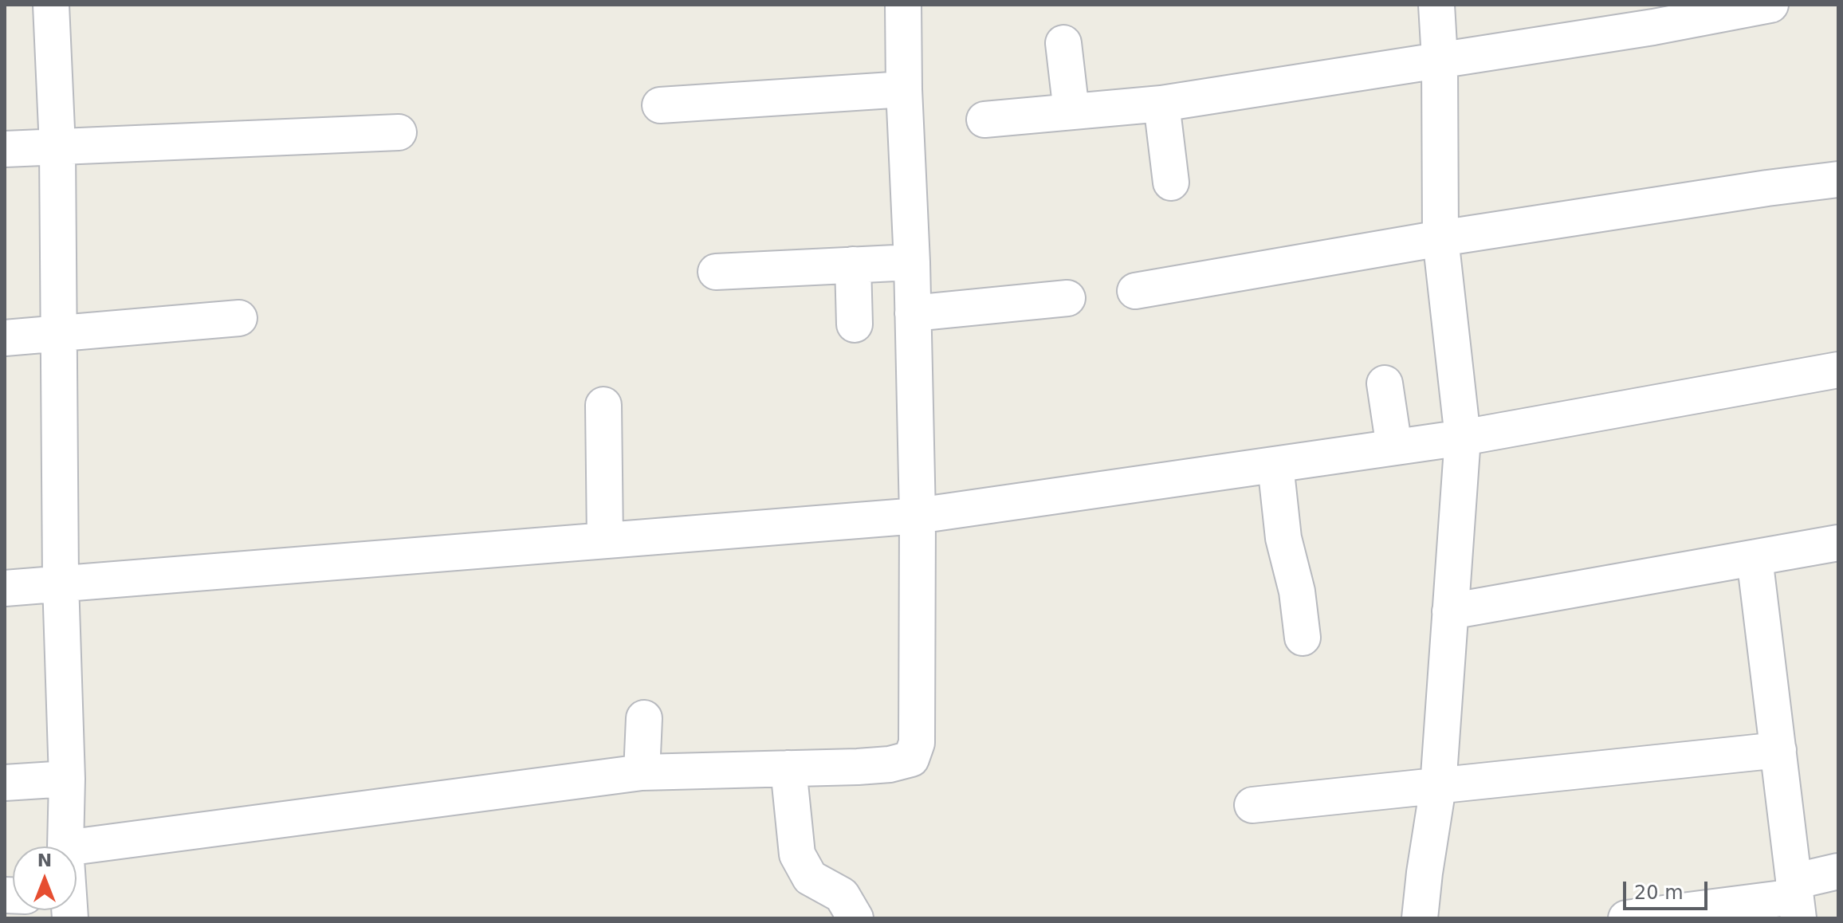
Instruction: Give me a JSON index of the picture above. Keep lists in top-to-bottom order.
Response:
{
  "scale_bar": "20 m",
  "north": "top"
}
